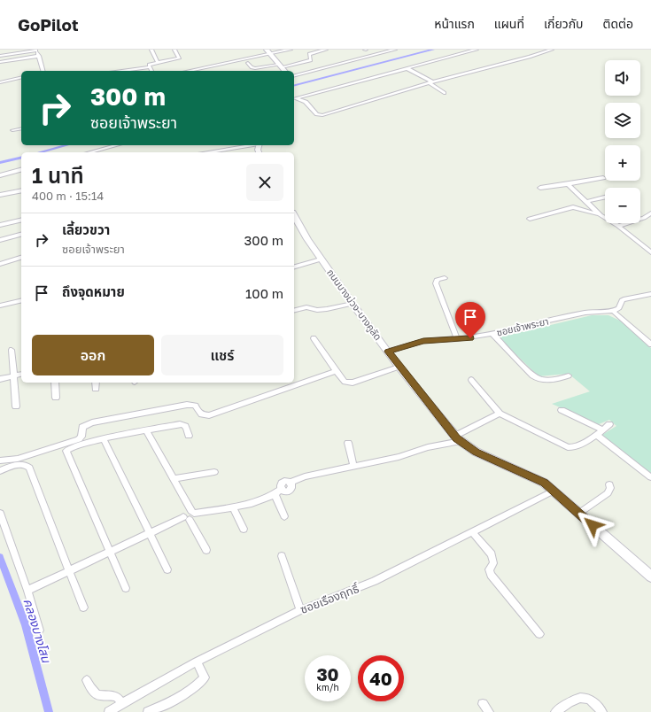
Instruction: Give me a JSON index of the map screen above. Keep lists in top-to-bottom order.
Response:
{
  "streets": {
    "street": ["ถนนบางม่วง-บางคูลัด", "ซอยเจ้าพระยา", "ซอยเรืองฤทธิ์"]
  },
  "crossings": [
    ["ถนนบางม่วง-บางคูลัด", "ซอยเจ้าพระยา"],
    ["ถนนบางม่วง-บางคูลัด", "ซอยเรืองฤทธิ์"]
  ],
  "water": ["คลองบางโสน"],
  "page": {
    "header": "GoPilot",
    "nav": [
      "หน้าแรก",
      "แผนที่",
      "เกี่ยวกับ",
      "ติดต่อ"
    ],
    "map_buttons": ["+", "−"],
    "turn": ["300 m", "ซอยเจ้าพระยา"],
    "heading": ["1 นาที", "400 m · 15:14"],
    "list": [
      {
        "name": "เลี้ยวขวา",
        "note": "ซอยเจ้าพระยา",
        "value": "300 m"
      },
      {
        "name": "ถึงจุดหมาย",
        "value": "100 m"
      }
    ],
    "buttons": ["ออก", "แชร์"],
    "speed": "30 km/h",
    "limit": "40"
  }
}
